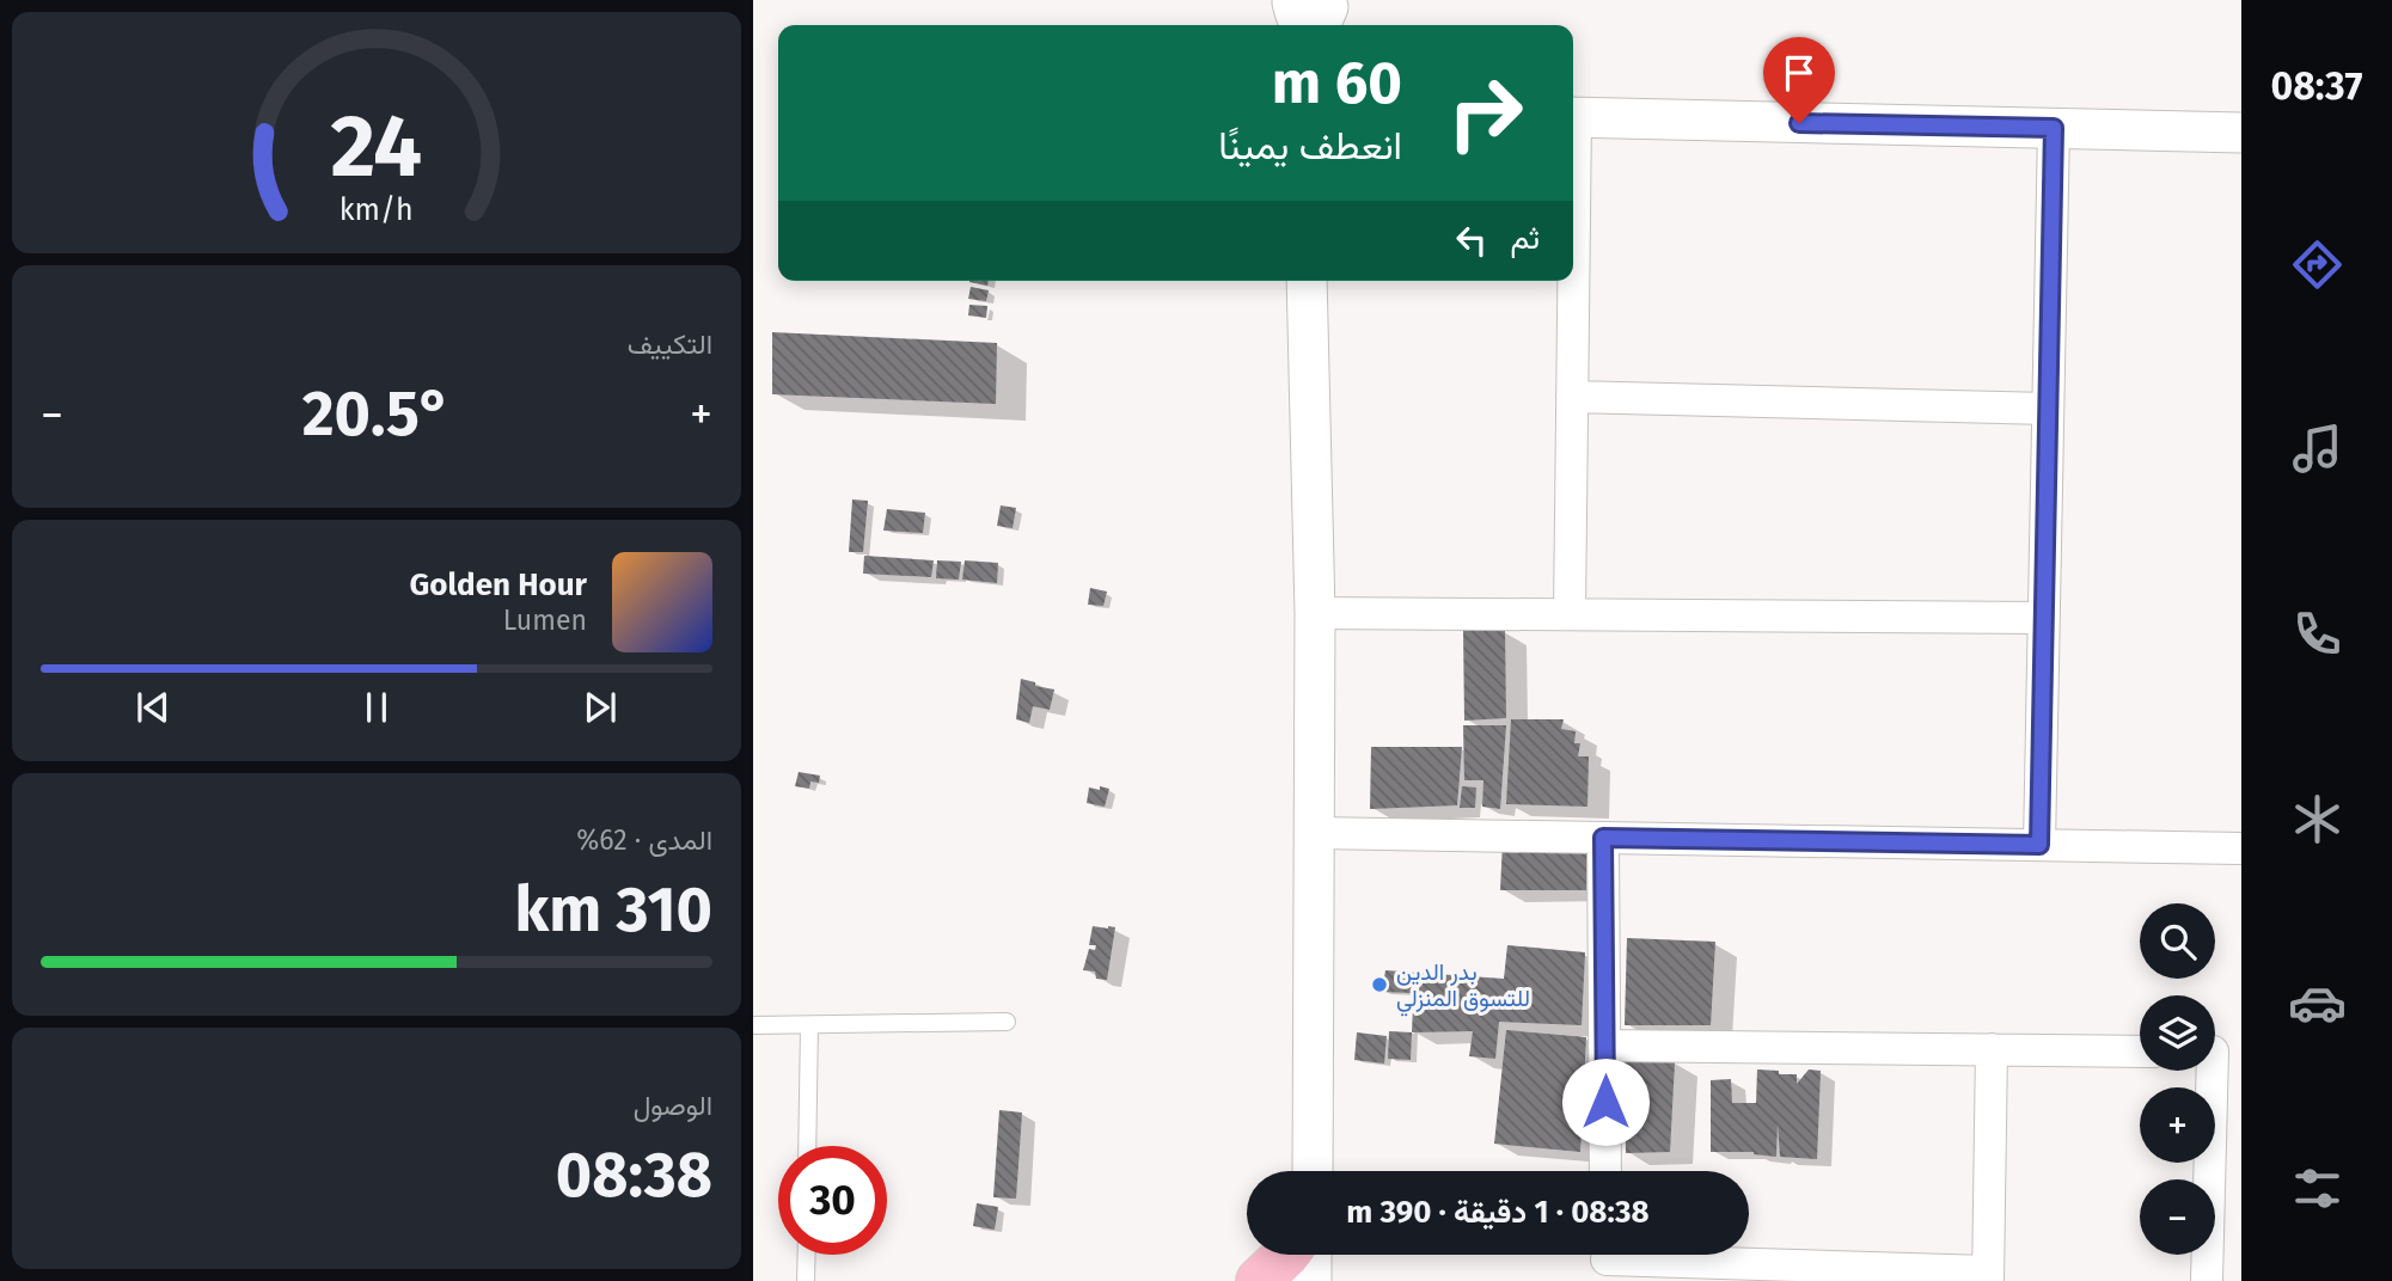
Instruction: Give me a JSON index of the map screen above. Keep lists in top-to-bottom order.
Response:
{
  "places": ["بدر الدين للتسوق المنزلي"],
  "page": {
    "tabs": "08:37",
    "turn": ["60 m", "انعطف يمينًا"],
    "then": "ثم",
    "tile": [
      "التكييف",
      ["المدى · 62%", "310 km"],
      ["الوصول", "08:38"]
    ],
    "heat": ["−", "20.5°", "+"],
    "song": ["Golden Hour", "Lumen"],
    "map_buttons": ["+", "−"],
    "limit": "30",
    "trip": "08:38 · 1 دقيقة · 390 m",
    "gauge": ["24", "km/h"]
  }
}
